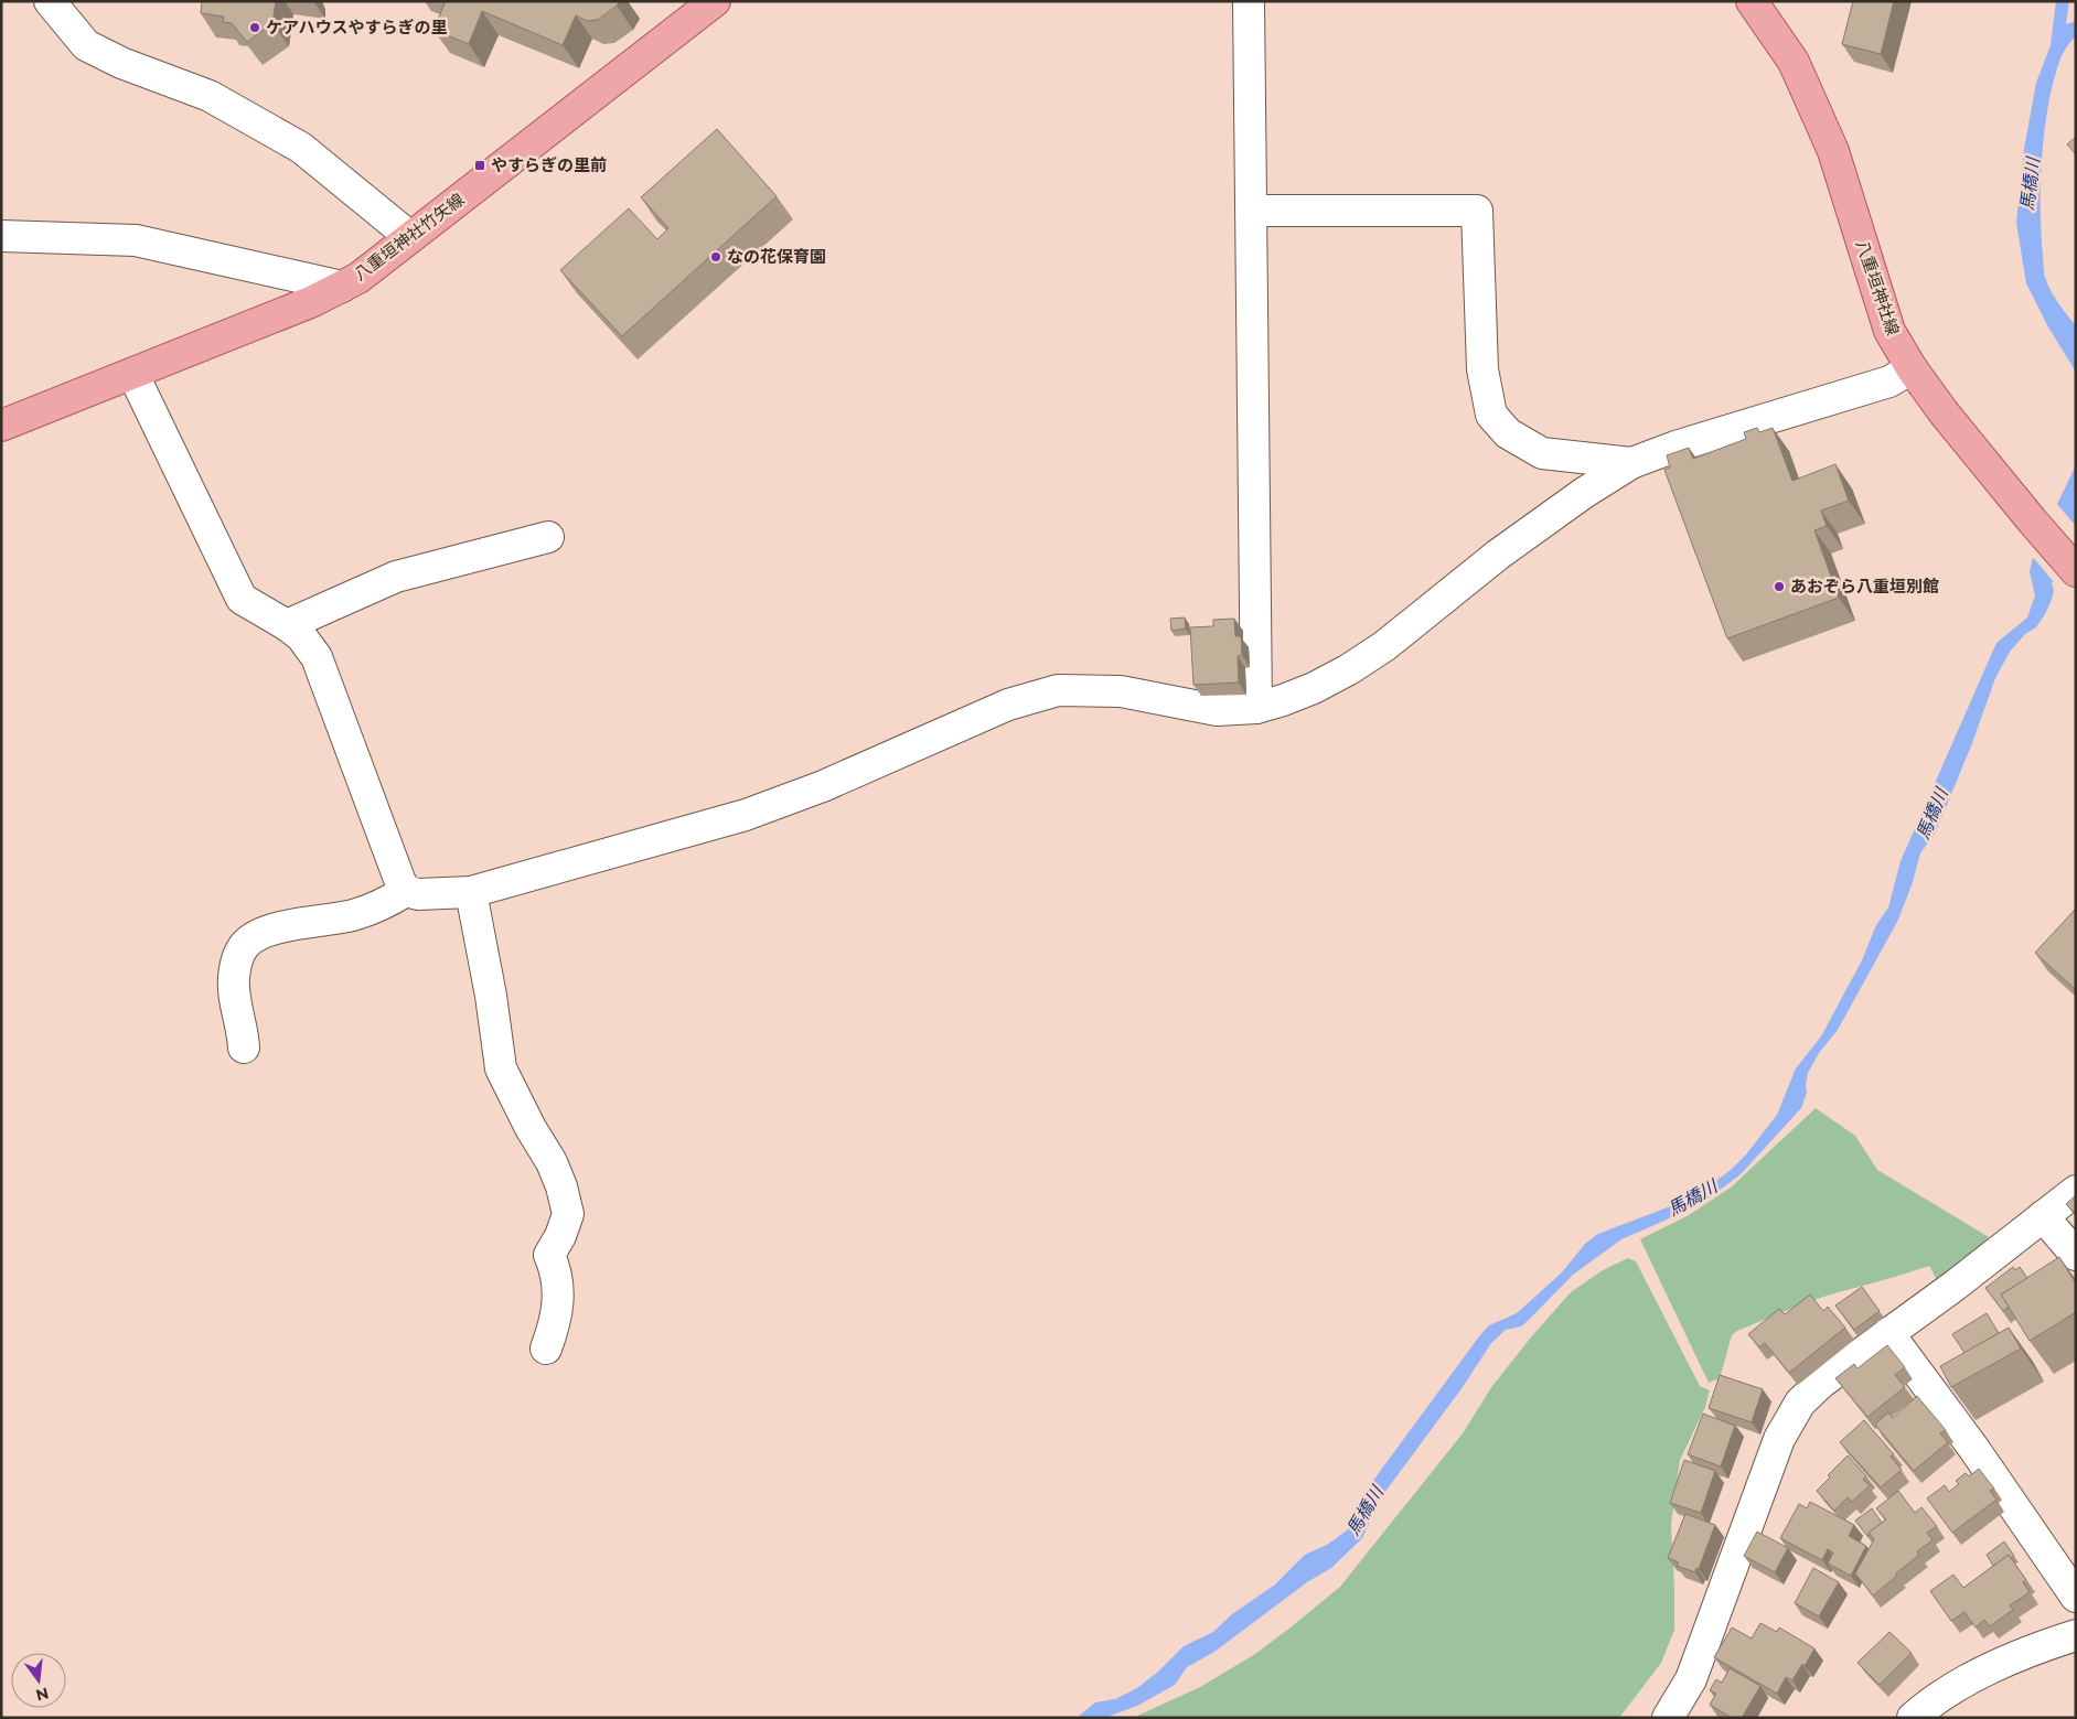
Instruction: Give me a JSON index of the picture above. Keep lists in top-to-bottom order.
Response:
{
  "streets": {
    "main road": ["八重垣神社竹矢線", "八重垣神社線"]
  },
  "water": ["馬橋川"],
  "places": {
    "other": ["ケアハウスやすらぎの里", "なの花保育園", "あおぞら八重垣別館"],
    "transit": ["やすらぎの里前"]
  },
  "north": "bottom"
}
